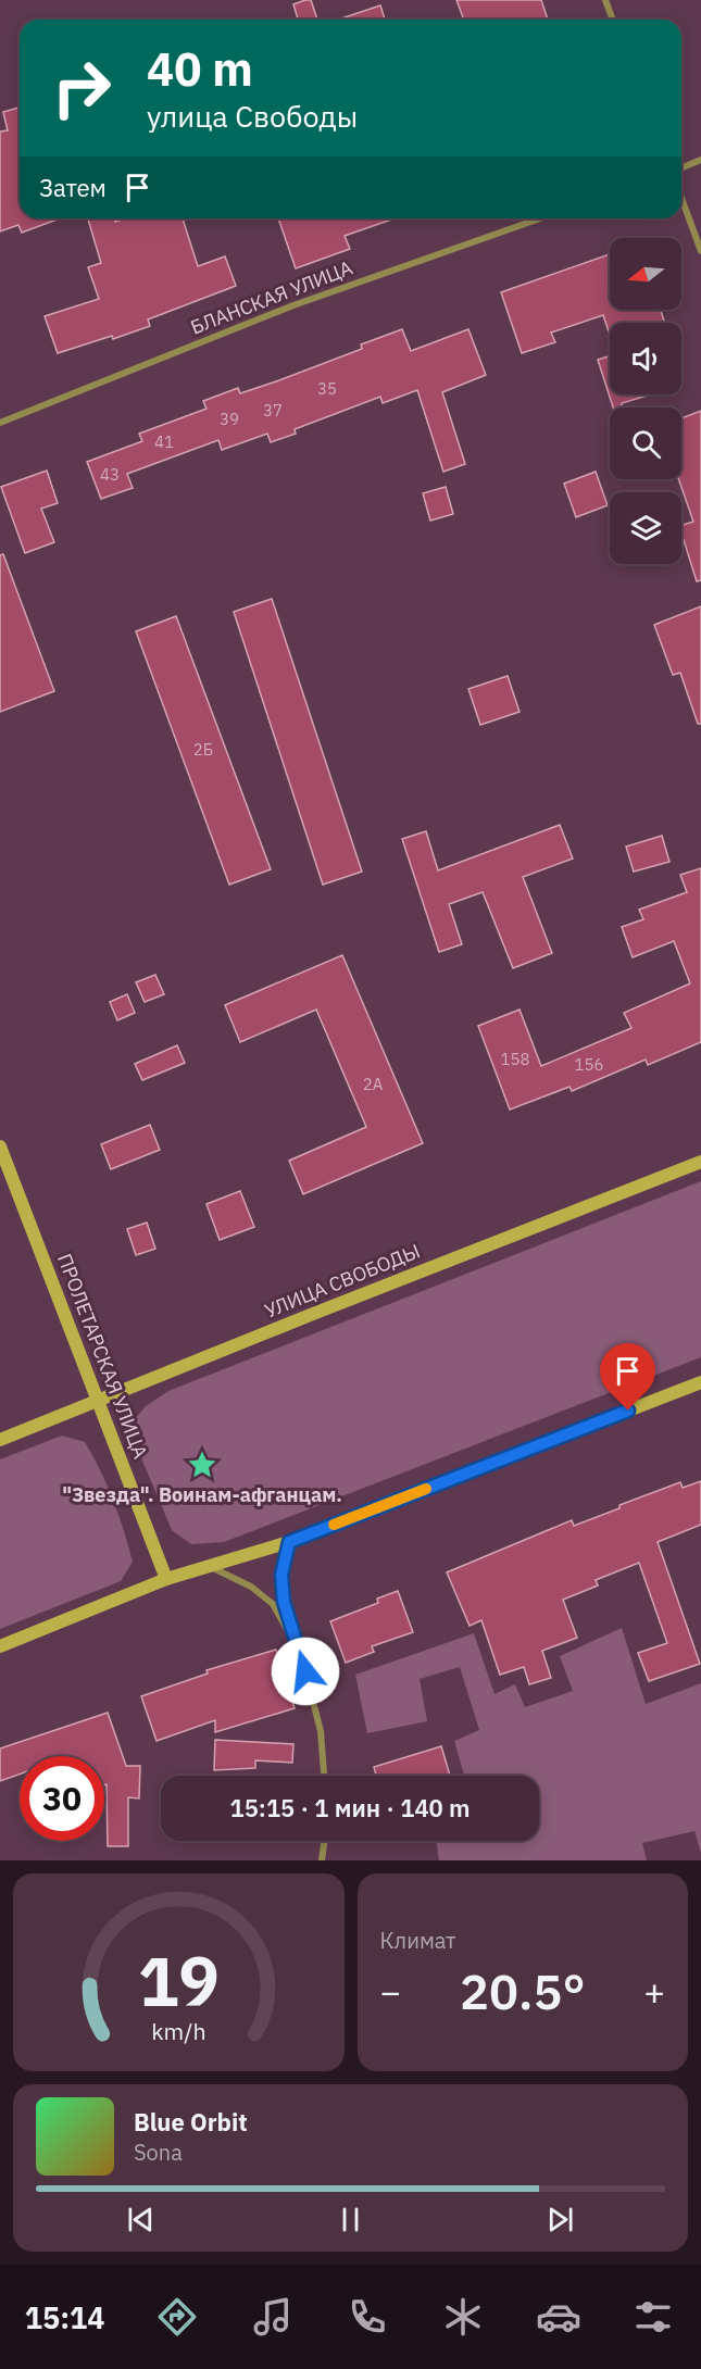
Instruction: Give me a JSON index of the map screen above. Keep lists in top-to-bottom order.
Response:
{
  "streets": {
    "main road": ["УЛИЦА СВОБОДЫ", "ПРОЛЕТАРСКАЯ УЛИЦА"],
    "street": ["БЛАНСКАЯ УЛИЦА"]
  },
  "crossings": [
    ["УЛИЦА СВОБОДЫ", "ПРОЛЕТАРСКАЯ УЛИЦА"]
  ],
  "places": {
    "place": ["\"Звезда\". Воинам-афганцам."]
  },
  "house_numbers": [
    "35",
    "37",
    "39",
    "41",
    "43",
    "2Б",
    "158",
    "156",
    "2А"
  ],
  "north": "left",
  "page": {
    "turn": ["40 m", "улица Свободы"],
    "then": "Затем",
    "limit": "30",
    "trip": "15:15 · 1 мин · 140 m",
    "tile": "Климат",
    "heat": ["−", "20.5°", "+"],
    "song": ["Blue Orbit", "Sona"],
    "tabs": "15:14",
    "gauge": ["19", "km/h"]
  }
}
